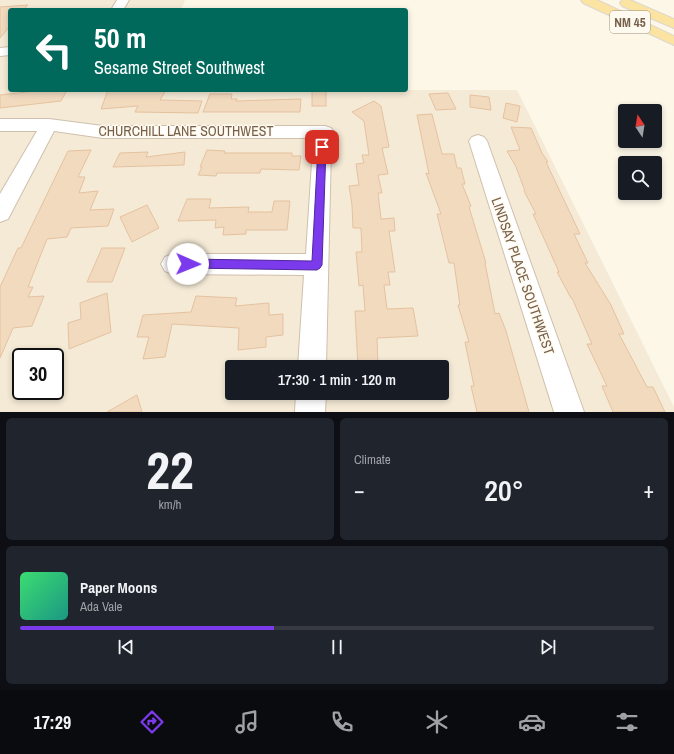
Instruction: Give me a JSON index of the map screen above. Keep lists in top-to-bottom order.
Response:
{
  "streets": {
    "main road": ["NM 45"],
    "street": ["CHURCHILL LANE SOUTHWEST", "LINDSAY PLACE SOUTHWEST"]
  },
  "north": "top",
  "page": {
    "turn": ["50 m", "Sesame Street Southwest"],
    "limit": "30",
    "trip": "17:30 · 1 min · 120 m",
    "tile": [
      ["22", "km/h"],
      "Climate"
    ],
    "heat": ["−", "20°", "+"],
    "song": ["Paper Moons", "Ada Vale"],
    "tabs": "17:29"
  }
}
